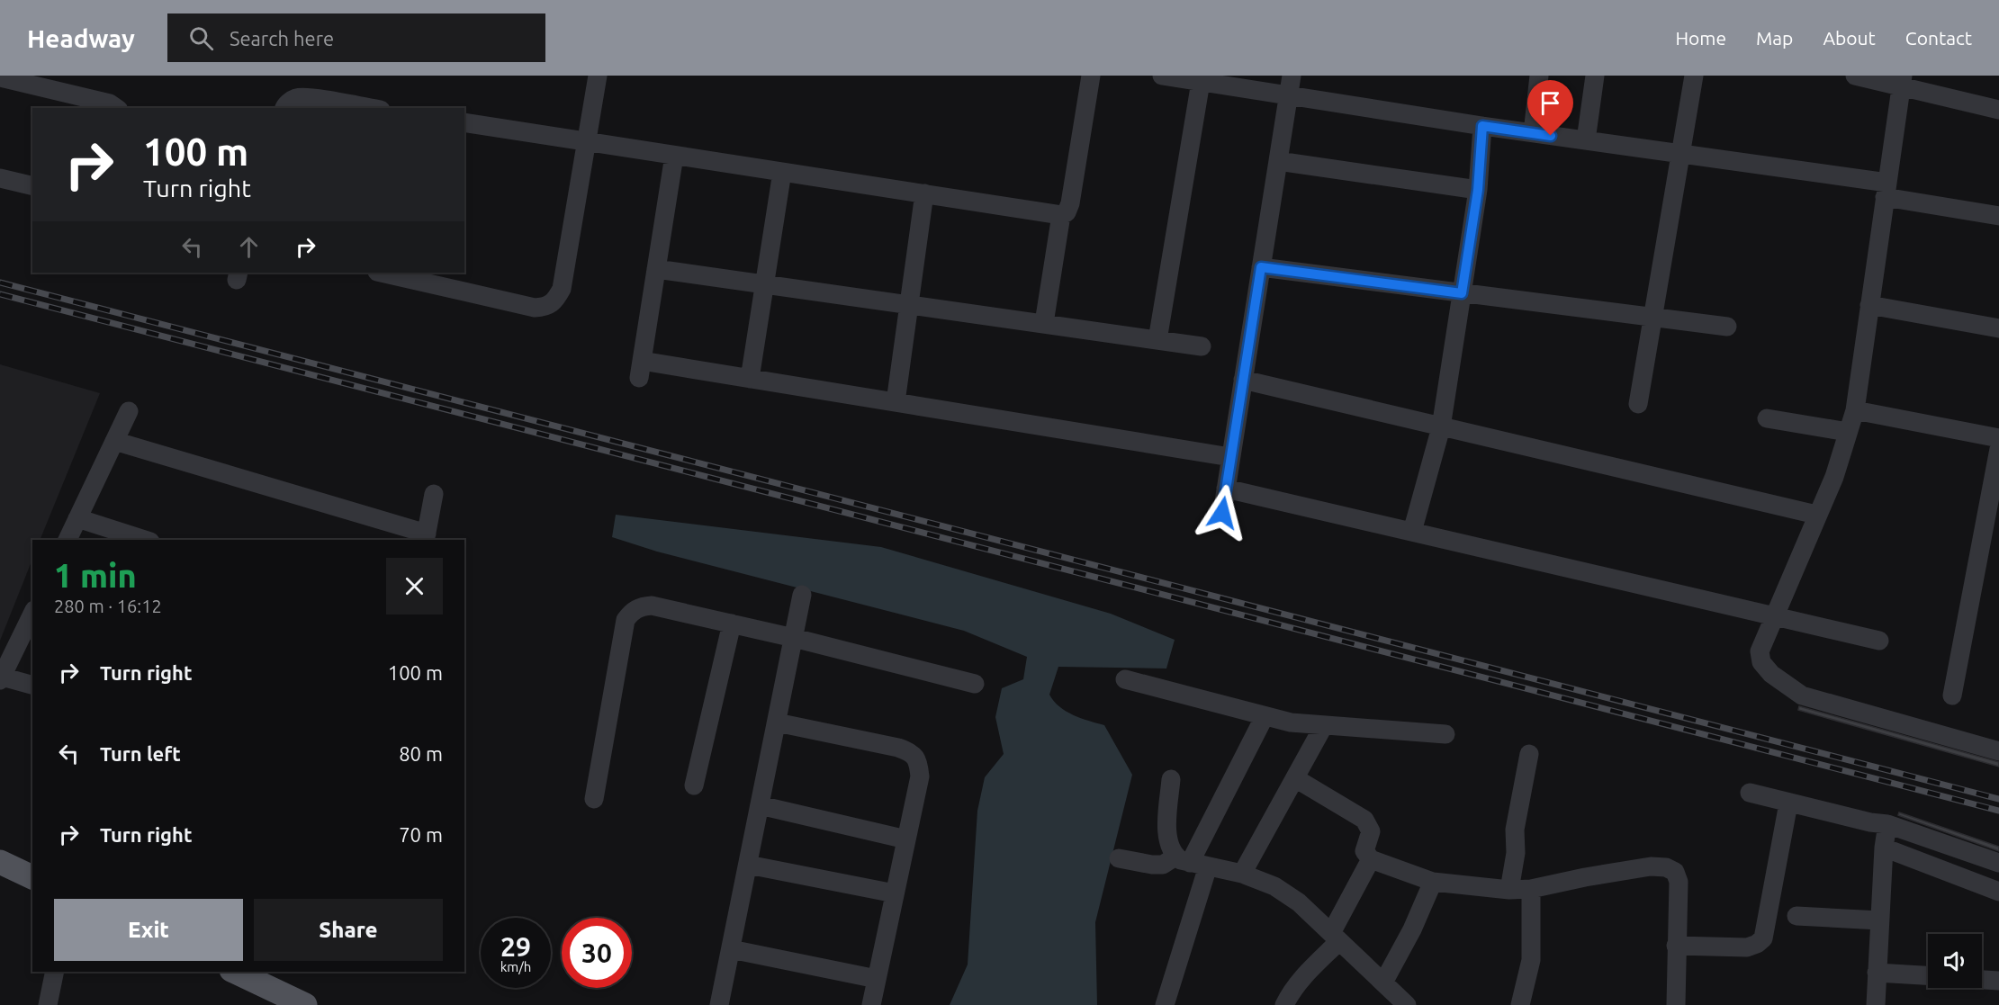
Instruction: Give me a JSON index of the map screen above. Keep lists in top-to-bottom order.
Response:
{
  "page": {
    "header": "Headway",
    "search": "Search here",
    "nav": [
      "Home",
      "Map",
      "About",
      "Contact"
    ],
    "turn": ["100 m", "Turn right"],
    "heading": ["1 min", "280 m · 16:12"],
    "list": [
      {
        "name": "Turn right",
        "value": "100 m"
      },
      {
        "name": "Turn left",
        "value": "80 m"
      },
      {
        "name": "Turn right",
        "value": "70 m"
      }
    ],
    "buttons": ["Exit", "Share"],
    "speed": "29 km/h",
    "limit": "30"
  }
}
